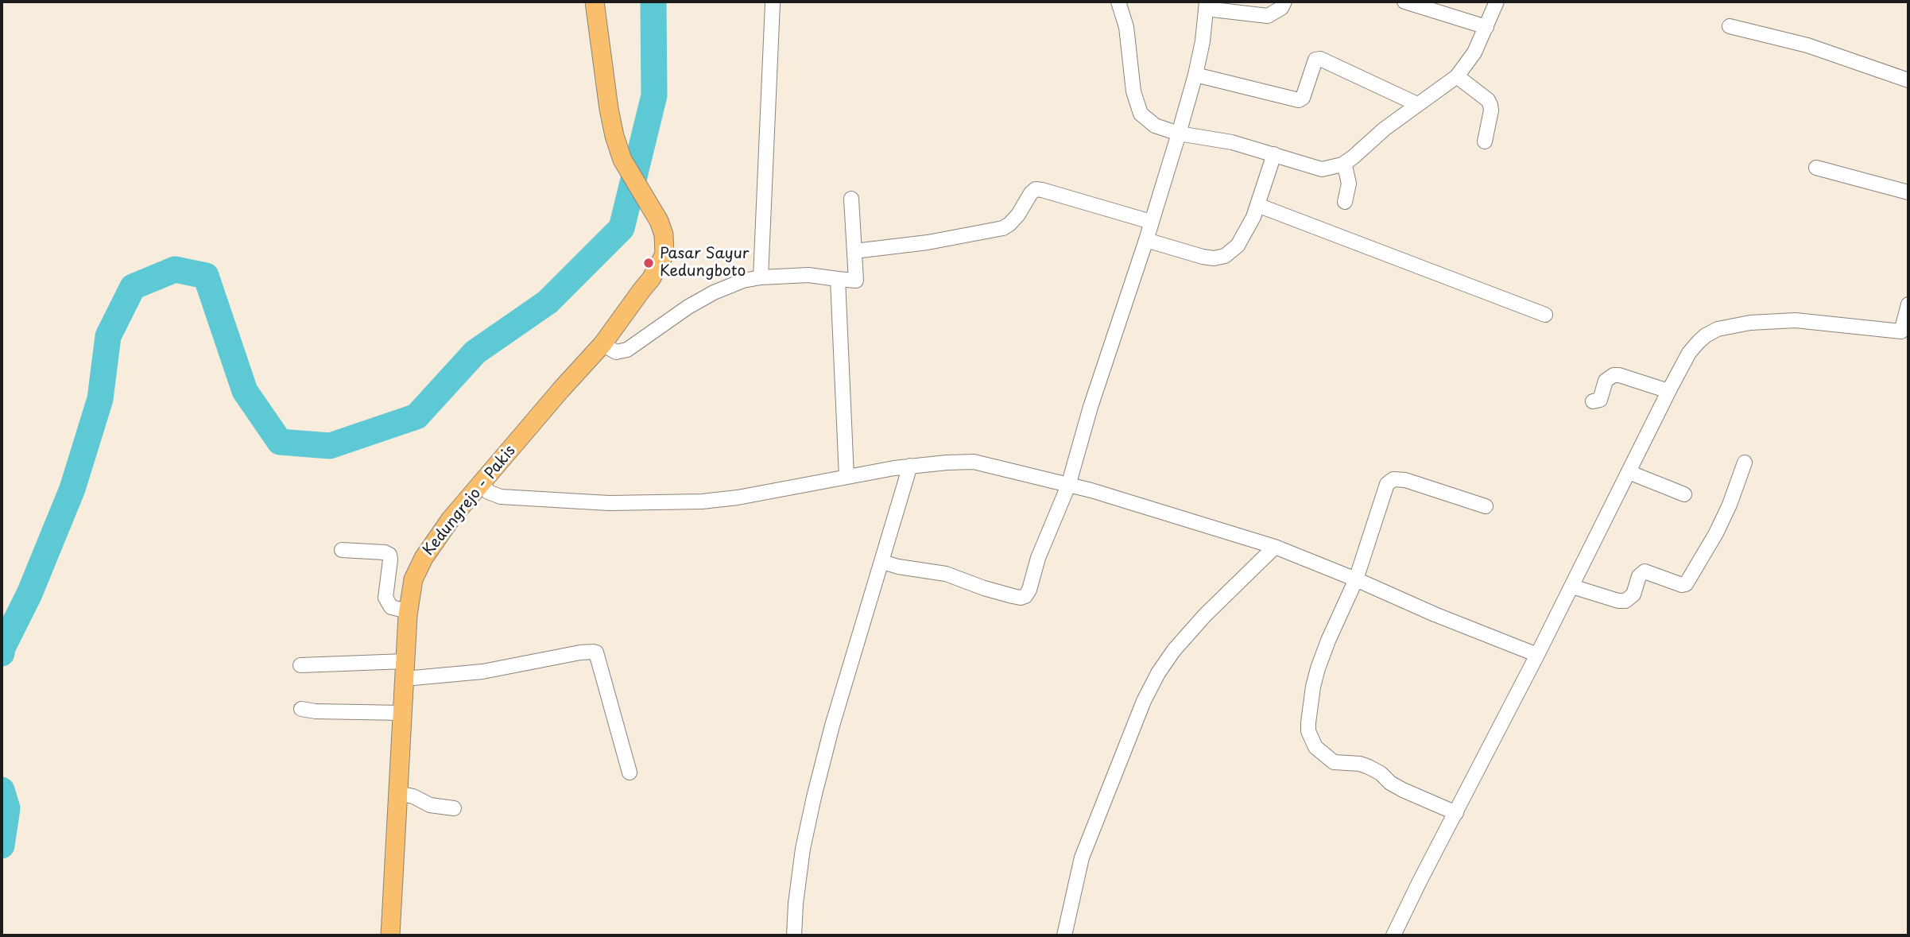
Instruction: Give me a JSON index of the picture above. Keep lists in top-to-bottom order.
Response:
{
  "streets": {
    "main road": ["Kedungrejo - Pakis"]
  },
  "places": ["Pasar Sayur Kedungboto"]
}
